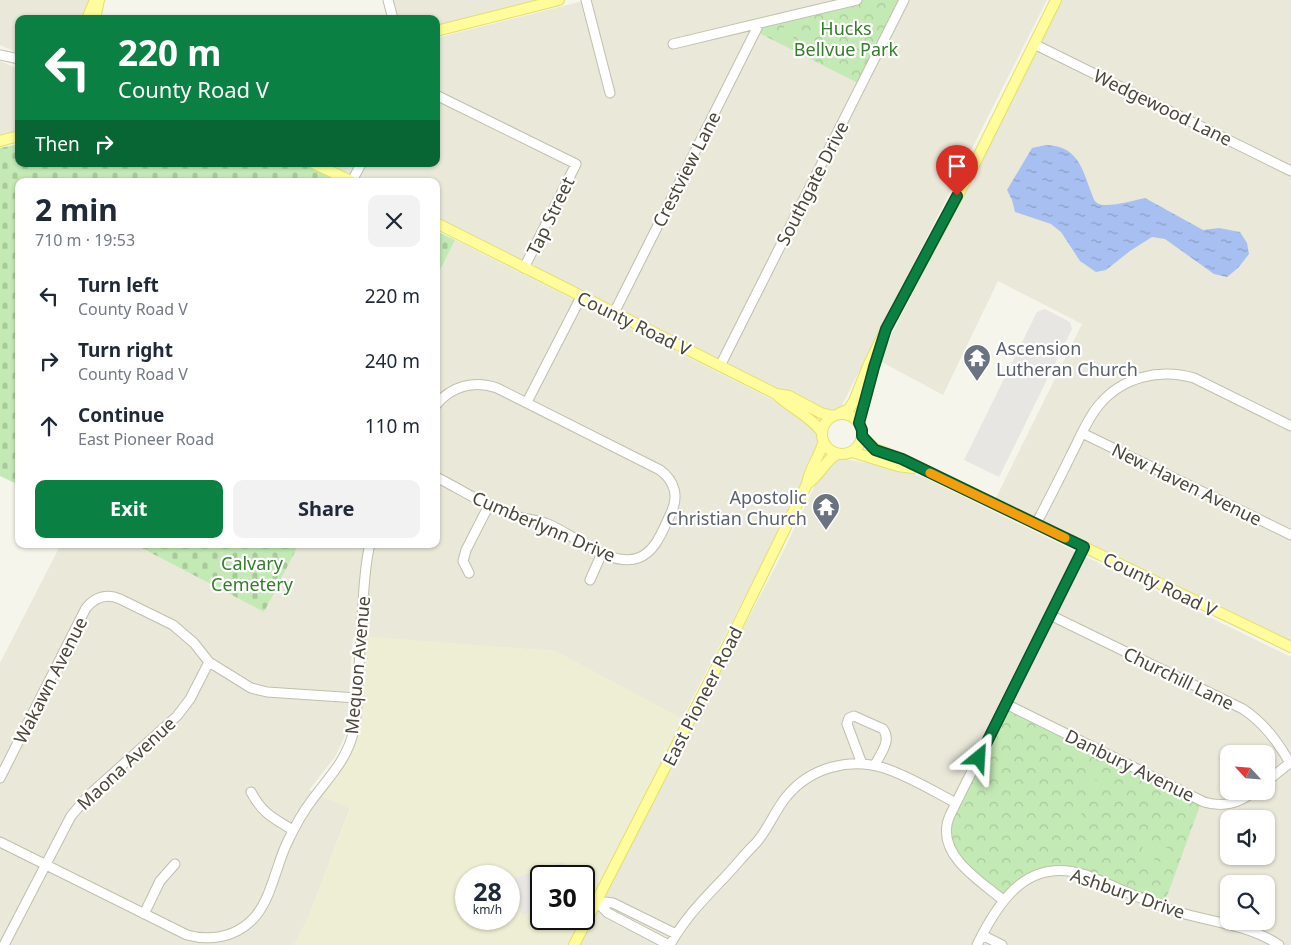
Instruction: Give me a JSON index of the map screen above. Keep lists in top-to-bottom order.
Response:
{
  "streets": {
    "main road": ["County Road V", "East Pioneer Road"],
    "street": [
      "Wedgewood Lane",
      "Crestview Lane",
      "Southgate Drive",
      "Tap Street",
      "New Haven Avenue",
      "Cumberlynn Drive",
      "Mequon Avenue",
      "Churchill Lane",
      "Wakawn Avenue",
      "Maona Avenue",
      "Danbury Avenue",
      "Ashbury Drive"
    ]
  },
  "crossings": [
    ["Crestview Lane", "County Road V"],
    ["Southgate Drive", "County Road V"],
    ["Tap Street", "County Road V"],
    ["County Road V", "East Pioneer Road"],
    ["Mequon Avenue", "Maona Avenue"],
    ["Wakawn Avenue", "Maona Avenue"]
  ],
  "parks": ["Hucks Bellvue Park", "Calvary Cemetery"],
  "places": {
    "temple": ["Ascension Lutheran Church", "Apostolic Christian Church"]
  },
  "north": "top left",
  "page": {
    "turn": ["220 m", "County Road V"],
    "then": "Then",
    "heading": ["2 min", "710 m · 19:53"],
    "list": [
      {
        "name": "Turn left",
        "note": "County Road V",
        "value": "220 m"
      },
      {
        "name": "Turn right",
        "note": "County Road V",
        "value": "240 m"
      },
      {
        "name": "Continue",
        "note": "East Pioneer Road",
        "value": "110 m"
      }
    ],
    "buttons": ["Exit", "Share"],
    "speed": "28 km/h",
    "limit": "30"
  }
}
